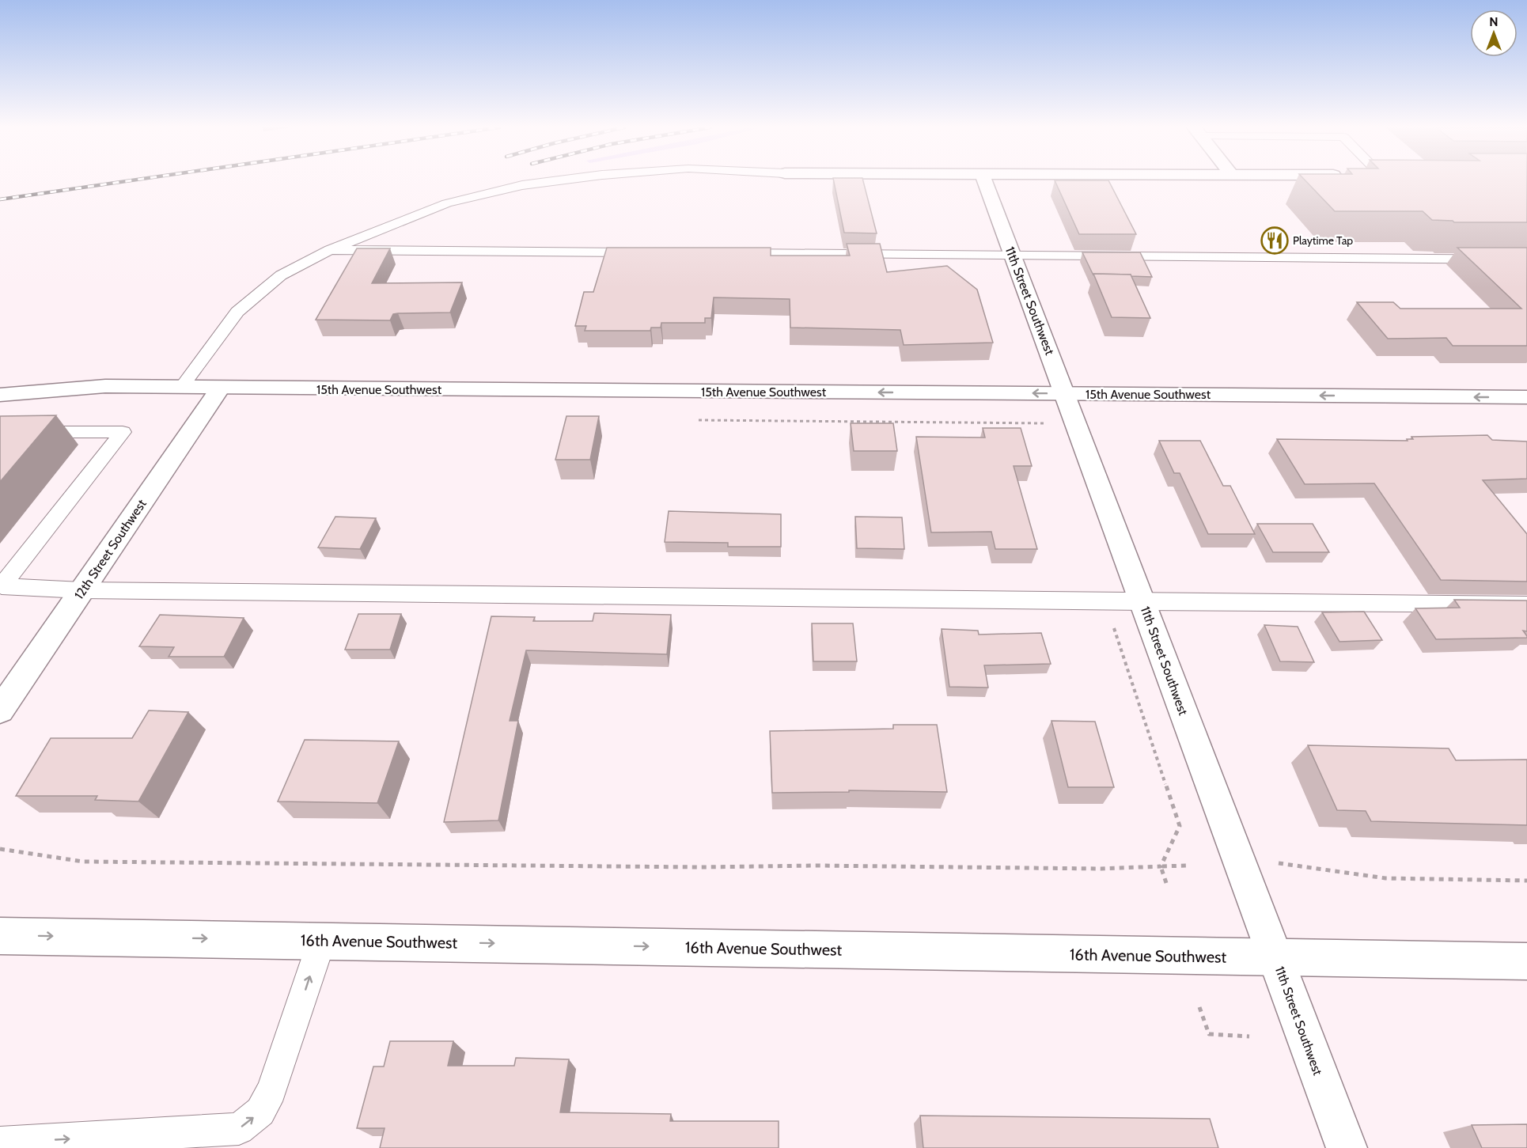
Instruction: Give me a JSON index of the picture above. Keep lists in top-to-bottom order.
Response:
{
  "streets": {
    "street": [
      "11th Street Southwest",
      "15th Avenue Southwest",
      "12th Street Southwest",
      "16th Avenue Southwest"
    ]
  },
  "crossings": [
    ["11th Street Southwest", "15th Avenue Southwest"],
    ["11th Street Southwest", "16th Avenue Southwest"],
    ["15th Avenue Southwest", "12th Street Southwest"]
  ],
  "one_way": ["15th Avenue Southwest", "16th Avenue Southwest"],
  "places": {
    "restaurant": ["Playtime Tap"]
  },
  "north": "top"
}
